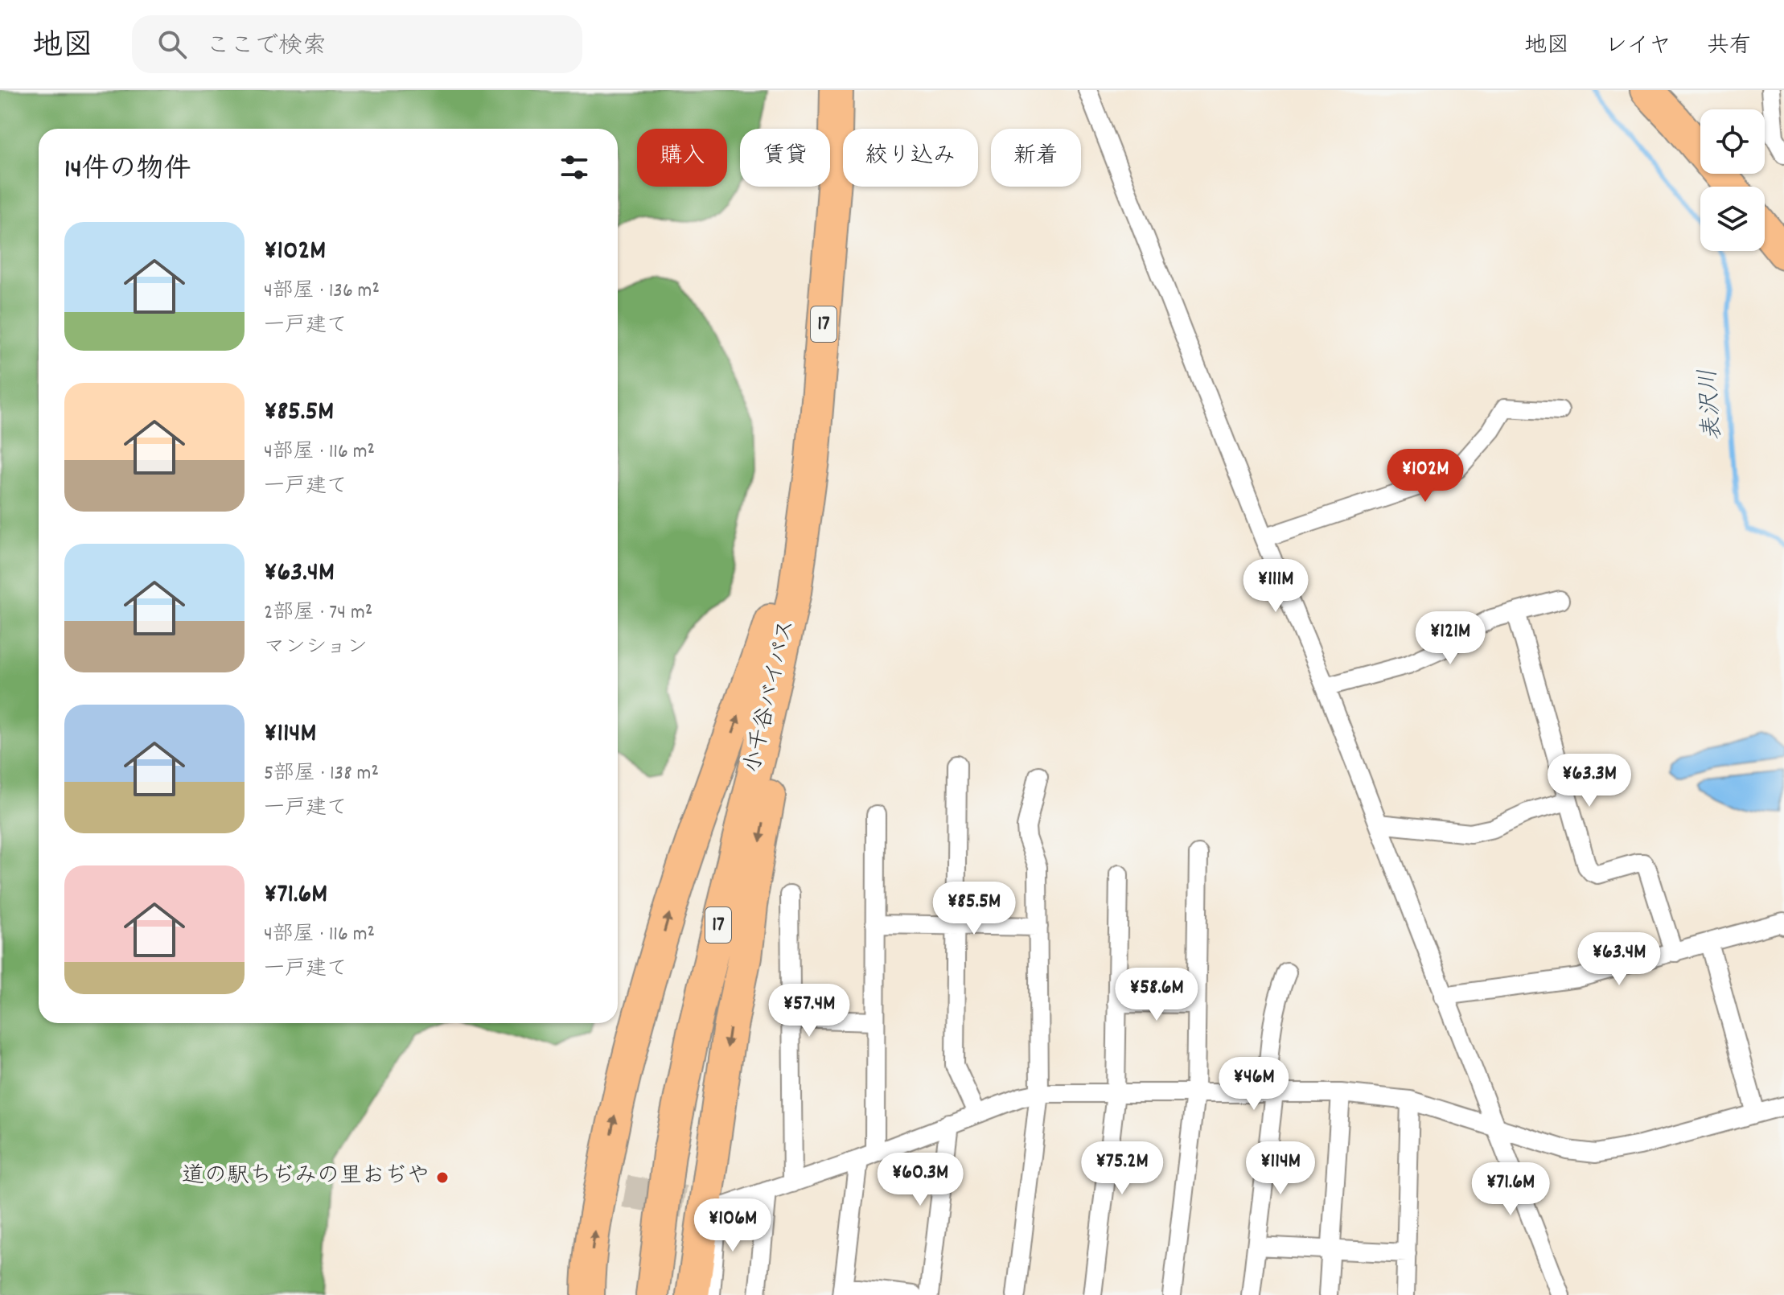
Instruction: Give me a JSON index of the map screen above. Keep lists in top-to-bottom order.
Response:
{
  "streets": {
    "highway": ["17", "小千谷バイパス"]
  },
  "water": ["表沢川"],
  "places": ["道の駅ちぢみの里おぢや"],
  "page": {
    "header": "地図",
    "search": "ここで検索",
    "nav": ["地図", "レイヤ", "共有"],
    "chip": [
      "購入",
      "賃貸",
      "絞り込み",
      "新着"
    ],
    "heading": "14件の物件",
    "list": [
      {
        "name": "¥102M",
        "note": "4部屋 · 136 m² · 一戸建て"
      },
      {
        "name": "¥85.5M",
        "note": "4部屋 · 116 m² · 一戸建て"
      },
      {
        "name": "¥63.4M",
        "note": "2部屋 · 74 m² · マンション"
      },
      {
        "name": "¥114M",
        "note": "5部屋 · 138 m² · 一戸建て"
      },
      {
        "name": "¥71.6M",
        "note": "4部屋 · 116 m² · 一戸建て"
      }
    ],
    "price": [
      "¥102M",
      "¥111M",
      "¥121M",
      "¥63.3M",
      "¥85.5M",
      "¥63.4M",
      "¥58.6M",
      "¥57.4M",
      "¥46M",
      "¥75.2M",
      "¥114M",
      "¥60.3M",
      "¥71.6M",
      "¥106M"
    ]
  }
}
